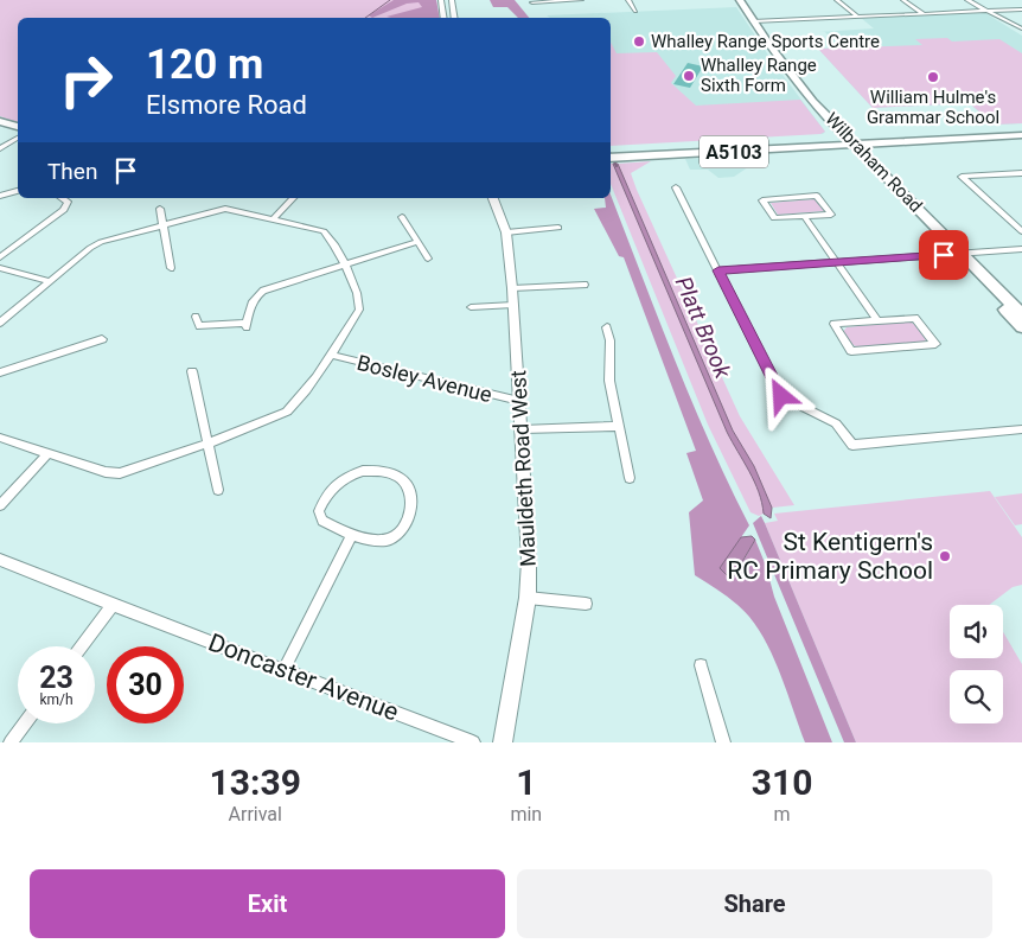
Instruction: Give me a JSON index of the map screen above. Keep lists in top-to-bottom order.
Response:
{
  "streets": {
    "highway": ["A5103", "Wilbraham Road"],
    "street": ["Bosley Avenue", "Mauldeth Road West", "Doncaster Avenue"]
  },
  "crossings": [
    ["A5103", "Wilbraham Road"],
    ["Bosley Avenue", "Mauldeth Road West"]
  ],
  "water": ["Platt Brook"],
  "places": [
    "Whalley Range Sports Centre",
    "Whalley Range Sixth Form",
    "William Hulme's Grammar School",
    "St Kentigern's RC Primary School"
  ],
  "page": {
    "turn": ["120 m", "Elsmore Road"],
    "then": "Then",
    "speed": "23 km/h",
    "limit": "30",
    "eta": [
      "13:39",
      "Arrival",
      "1",
      "min",
      "310",
      "m"
    ],
    "buttons": ["Exit", "Share"]
  }
}
